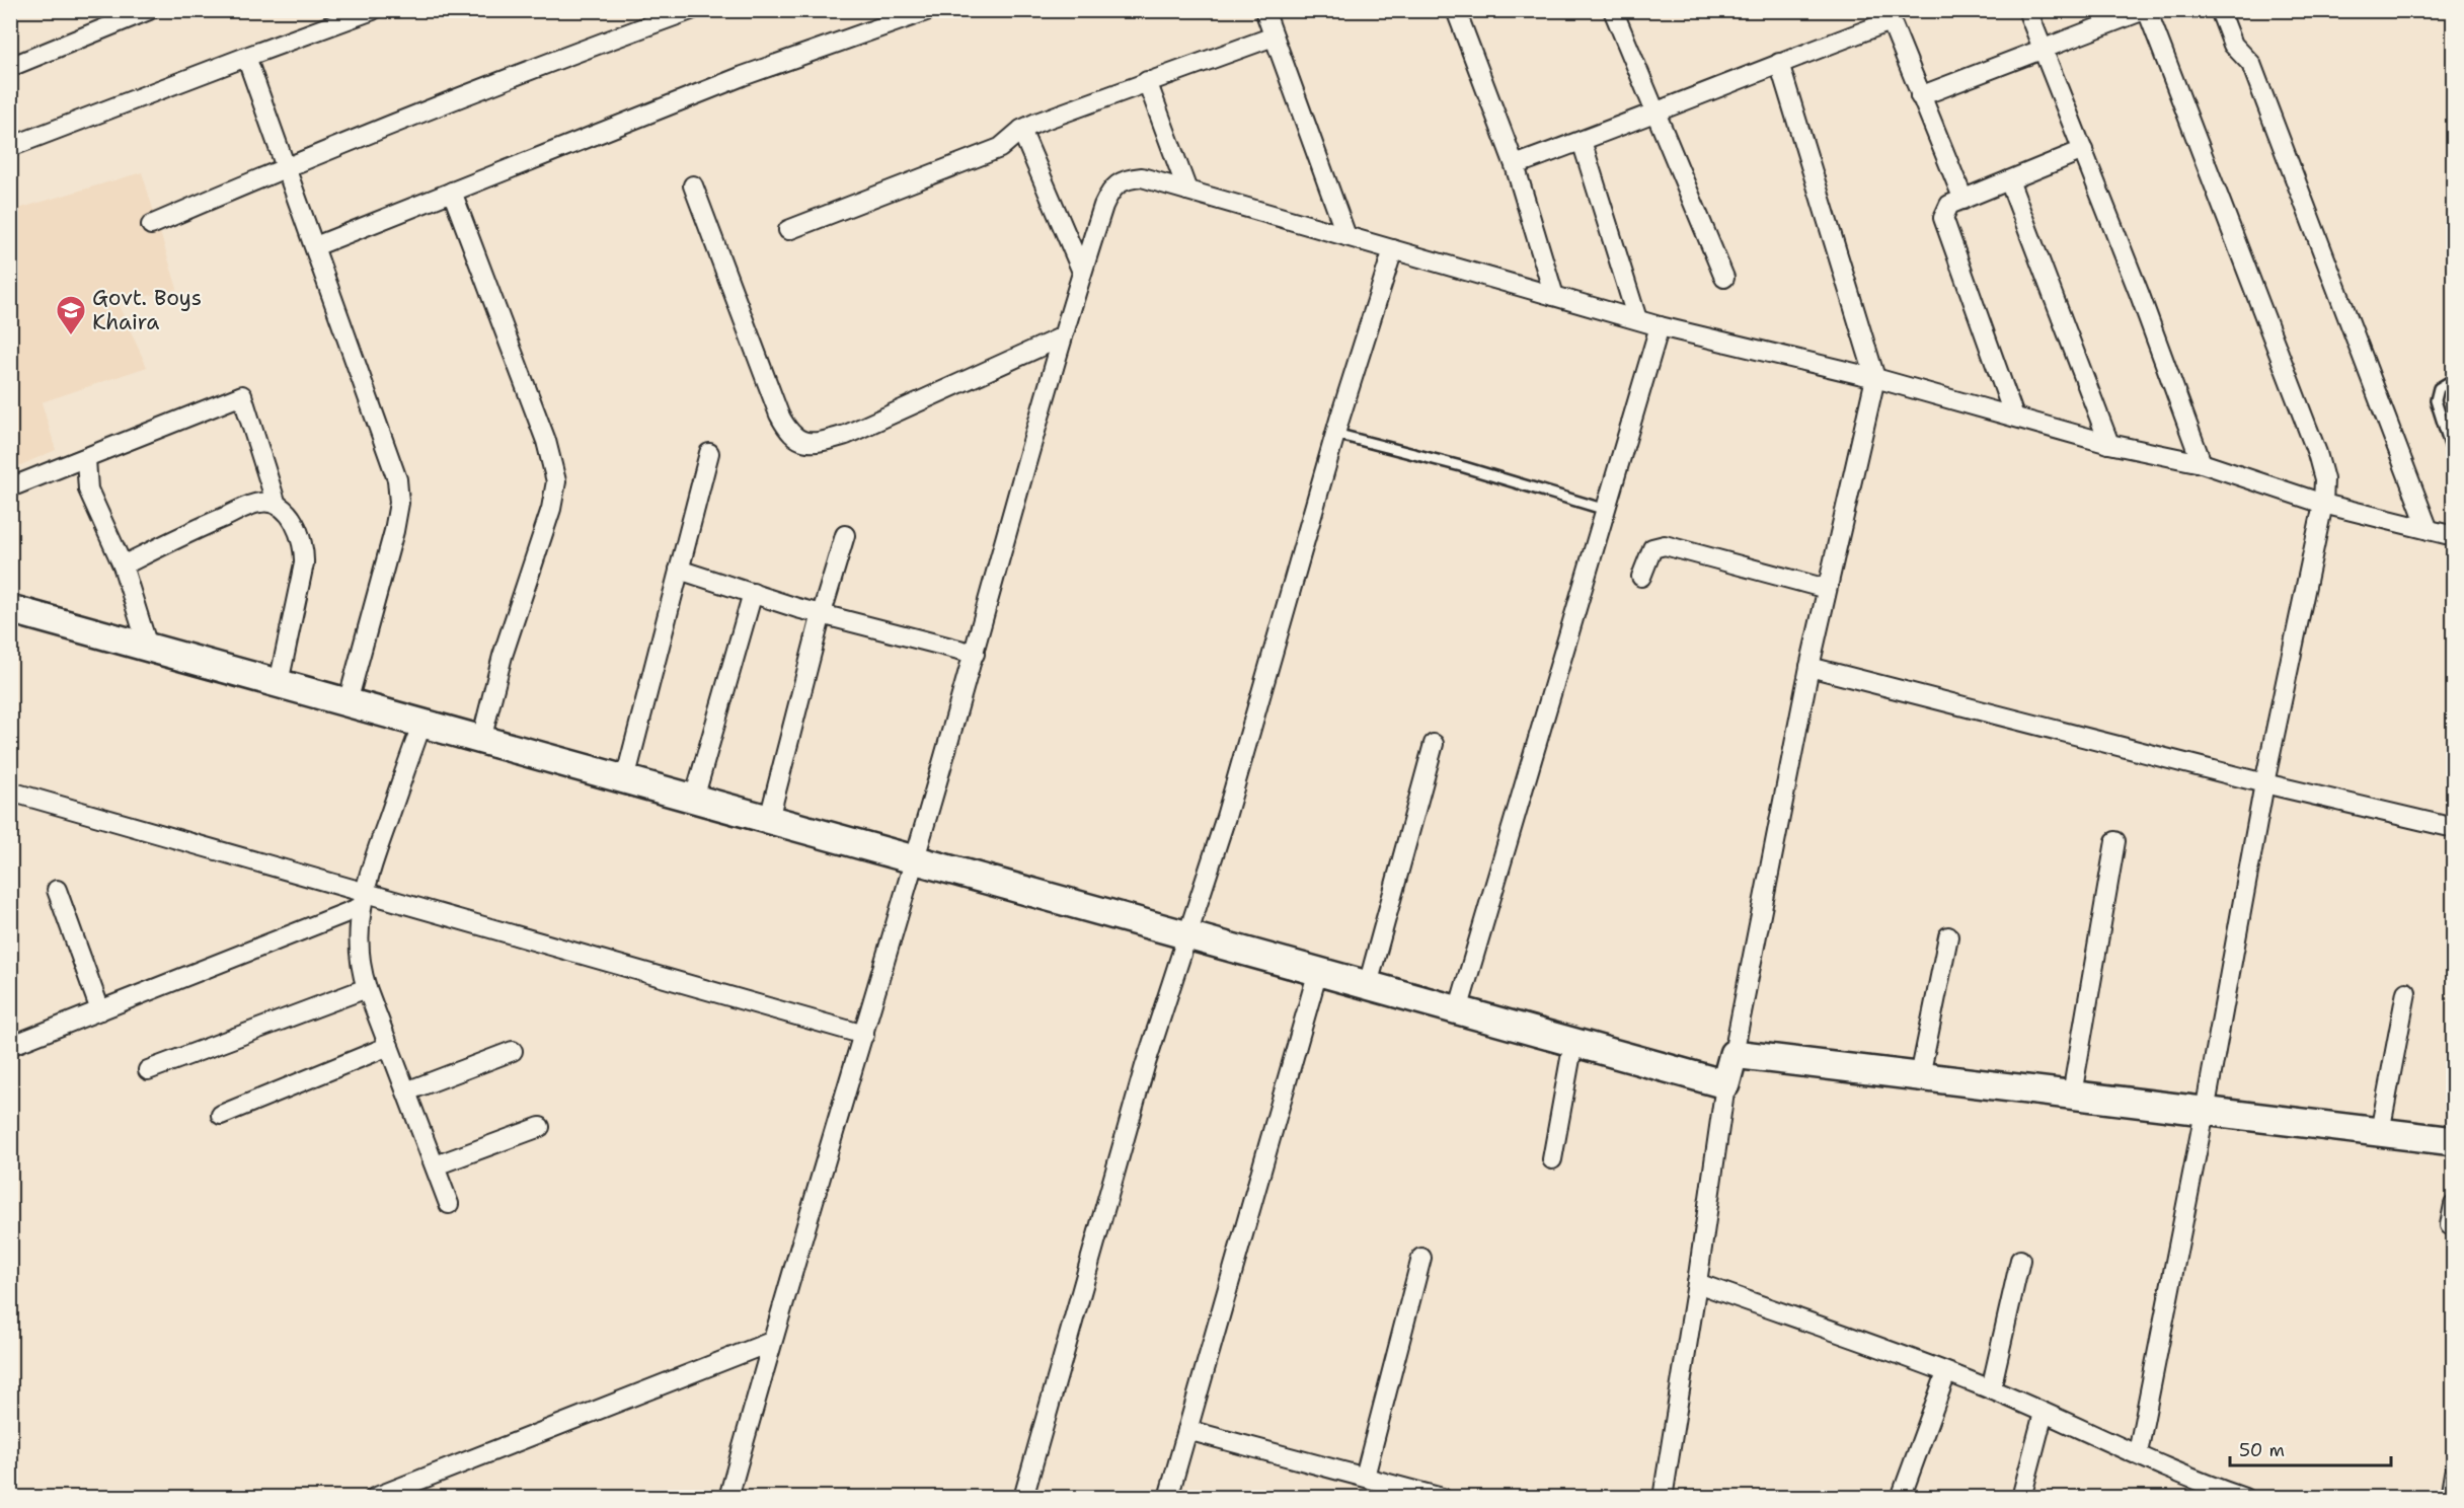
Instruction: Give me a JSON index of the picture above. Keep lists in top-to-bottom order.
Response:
{
  "places": {
    "school or university": ["Govt. Boys Khaira"]
  },
  "scale_bar": "50 m"
}
